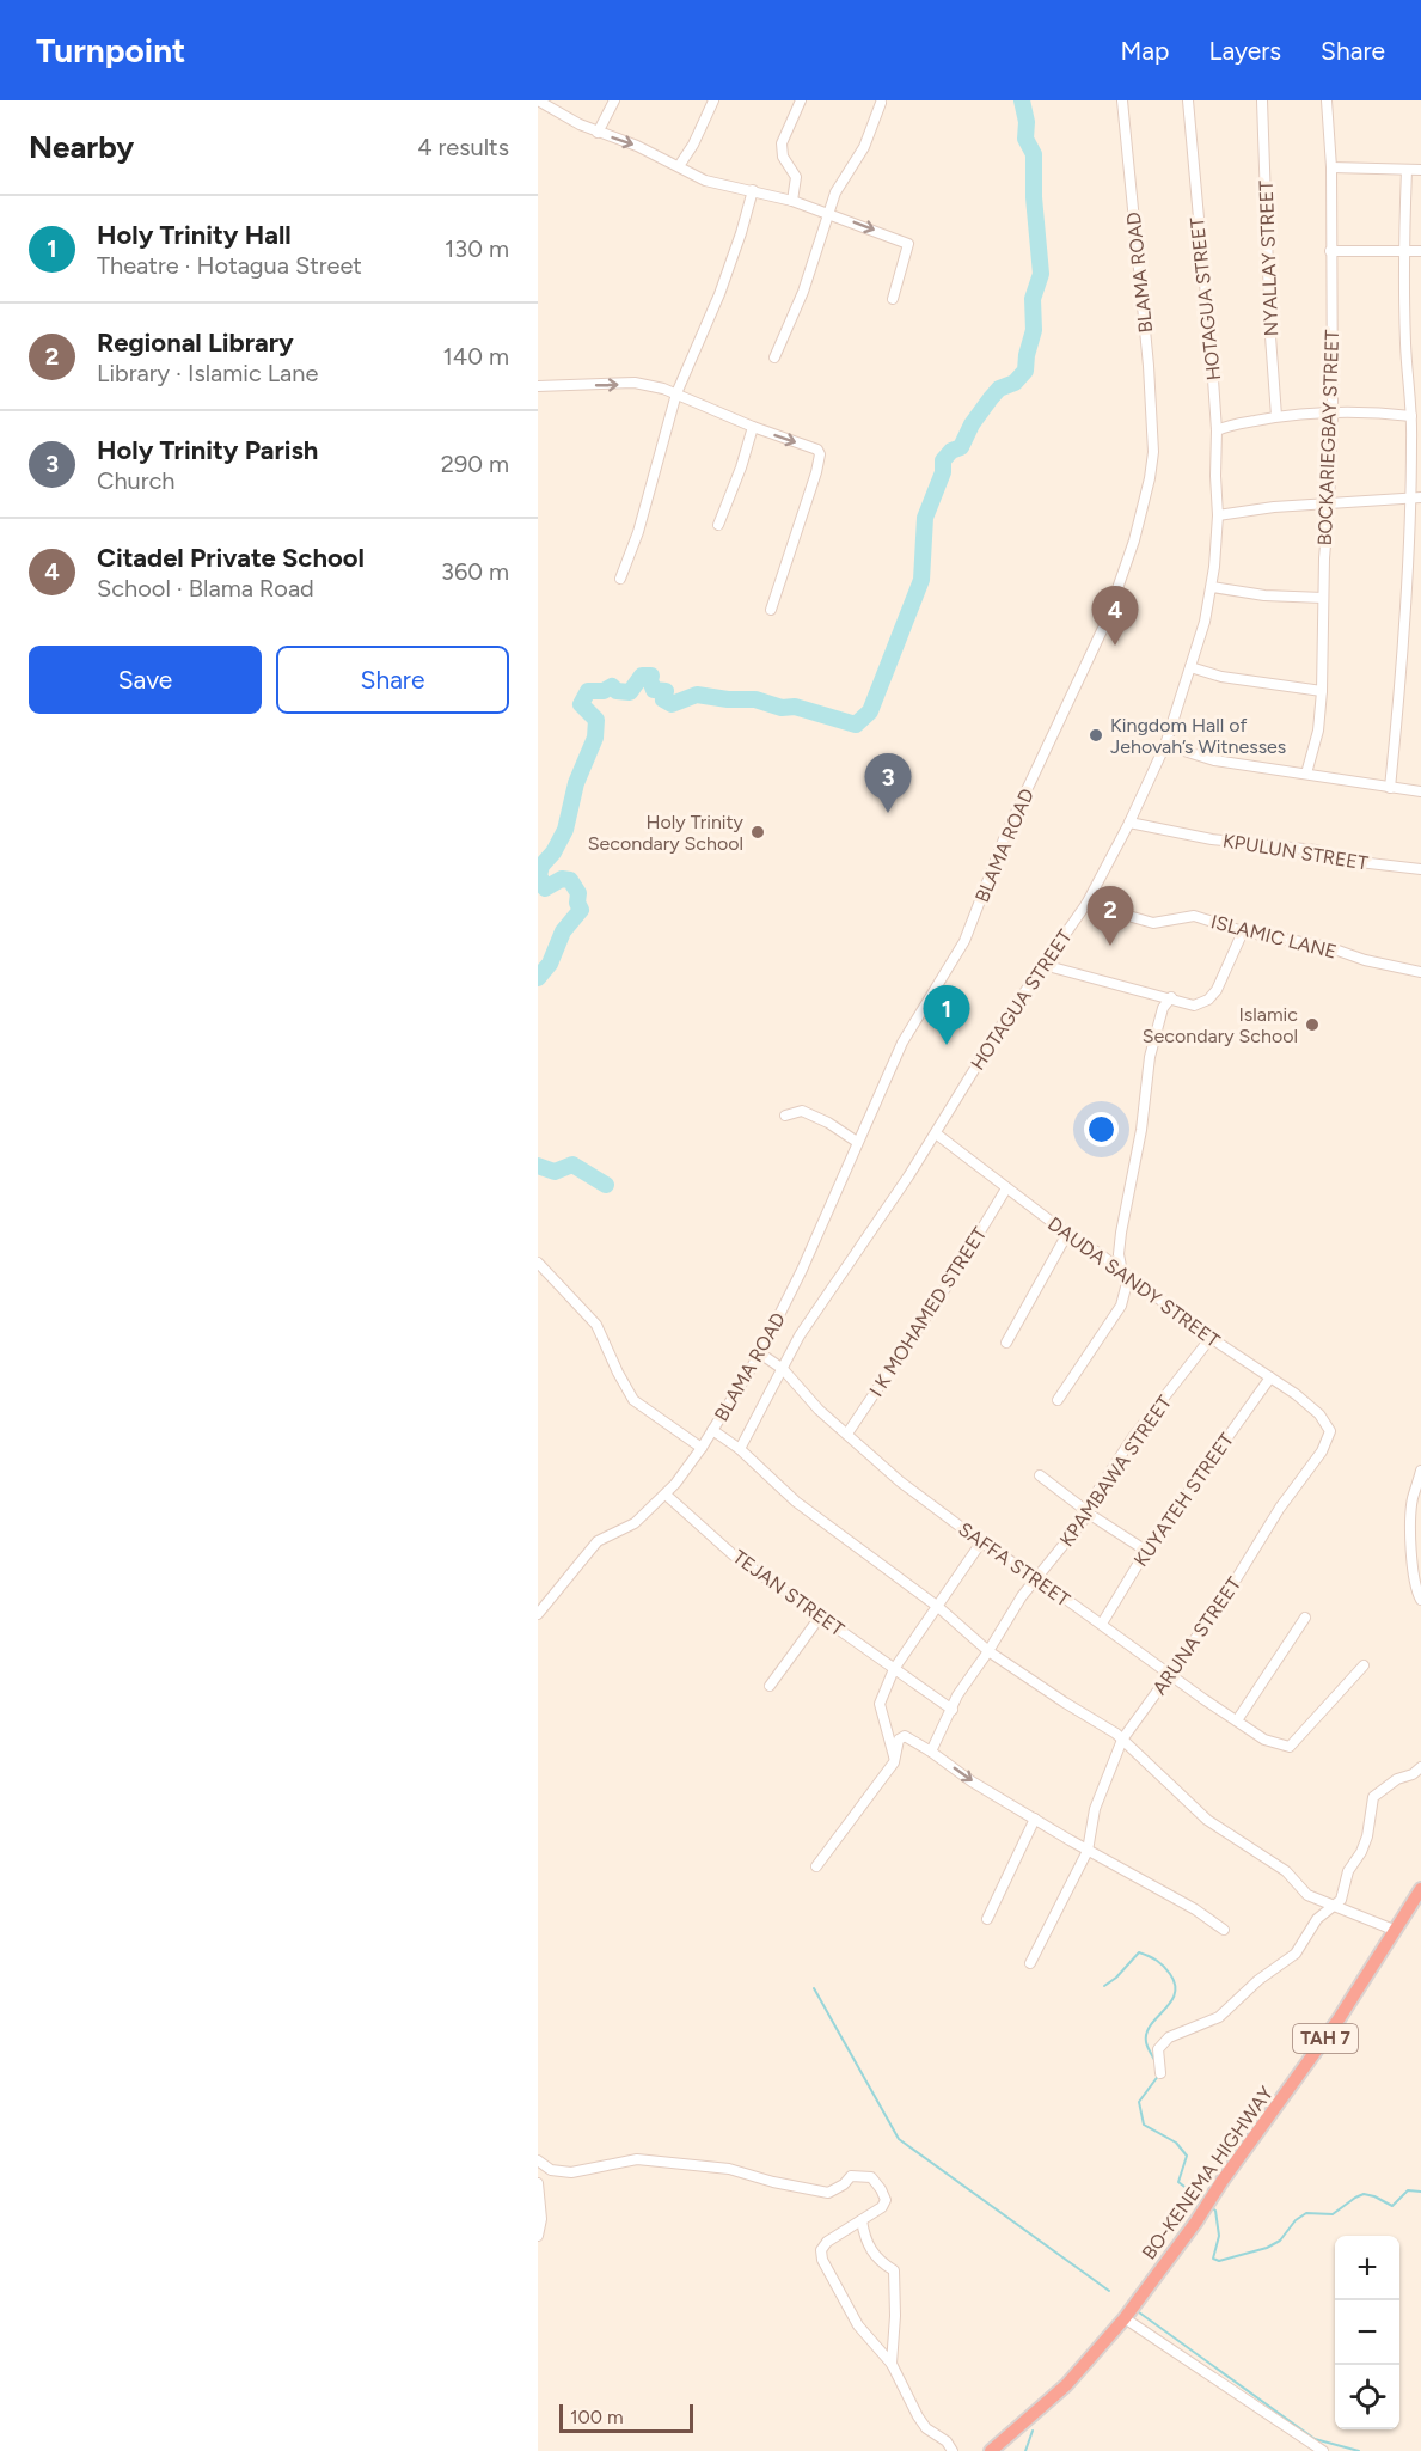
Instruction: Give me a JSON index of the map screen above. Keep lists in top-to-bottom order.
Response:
{
  "streets": {
    "highway": ["TAH 7", "BO-KENEMA HIGHWAY"],
    "street": [
      "NYALLAY STREET",
      "BLAMA ROAD",
      "HOTAGUA STREET",
      "BOCKARIEGBAY STREET",
      "KPULUN STREET",
      "ISLAMIC LANE",
      "DAUDA SANDY STREET",
      "I K MOHAMED STREET",
      "KPAMBAWA STREET",
      "KUYATEH STREET",
      "SAFFA STREET",
      "TEJAN STREET",
      "ARUNA STREET"
    ]
  },
  "crossings": [
    ["BLAMA ROAD", "SAFFA STREET"],
    ["BLAMA ROAD", "TEJAN STREET"],
    ["HOTAGUA STREET", "KPULUN STREET"],
    ["HOTAGUA STREET", "ISLAMIC LANE"],
    ["HOTAGUA STREET", "DAUDA SANDY STREET"],
    ["HOTAGUA STREET", "SAFFA STREET"],
    ["DAUDA SANDY STREET", "I K MOHAMED STREET"],
    ["DAUDA SANDY STREET", "KPAMBAWA STREET"],
    ["DAUDA SANDY STREET", "KUYATEH STREET"],
    ["DAUDA SANDY STREET", "ARUNA STREET"],
    ["I K MOHAMED STREET", "SAFFA STREET"],
    ["KPAMBAWA STREET", "SAFFA STREET"],
    ["KPAMBAWA STREET", "TEJAN STREET"],
    ["KUYATEH STREET", "SAFFA STREET"],
    ["SAFFA STREET", "ARUNA STREET"]
  ],
  "places": ["Kingdom Hall of Jehovah’s Witnesses", "Holy Trinity Secondary School", "Islamic Secondary School"],
  "scale_bar": "100 m",
  "page": {
    "header": "Turnpoint",
    "nav": ["Map", "Layers", "Share"],
    "heading": ["Nearby", "4 results"],
    "list": [
      {
        "mark": "1",
        "name": "Holy Trinity Hall",
        "note": "Theatre · Hotagua Street",
        "value": "130 m"
      },
      {
        "mark": "2",
        "name": "Regional Library",
        "note": "Library · Islamic Lane",
        "value": "140 m"
      },
      {
        "mark": "3",
        "name": "Holy Trinity Parish",
        "note": "Church",
        "value": "290 m"
      },
      {
        "mark": "4",
        "name": "Citadel Private School",
        "note": "School · Blama Road",
        "value": "360 m"
      }
    ],
    "pins": [
      "4",
      "3",
      "2",
      "1"
    ],
    "buttons": ["Save", "Share"],
    "map_buttons": ["+", "−"],
    "scale": "100 m"
  }
}
